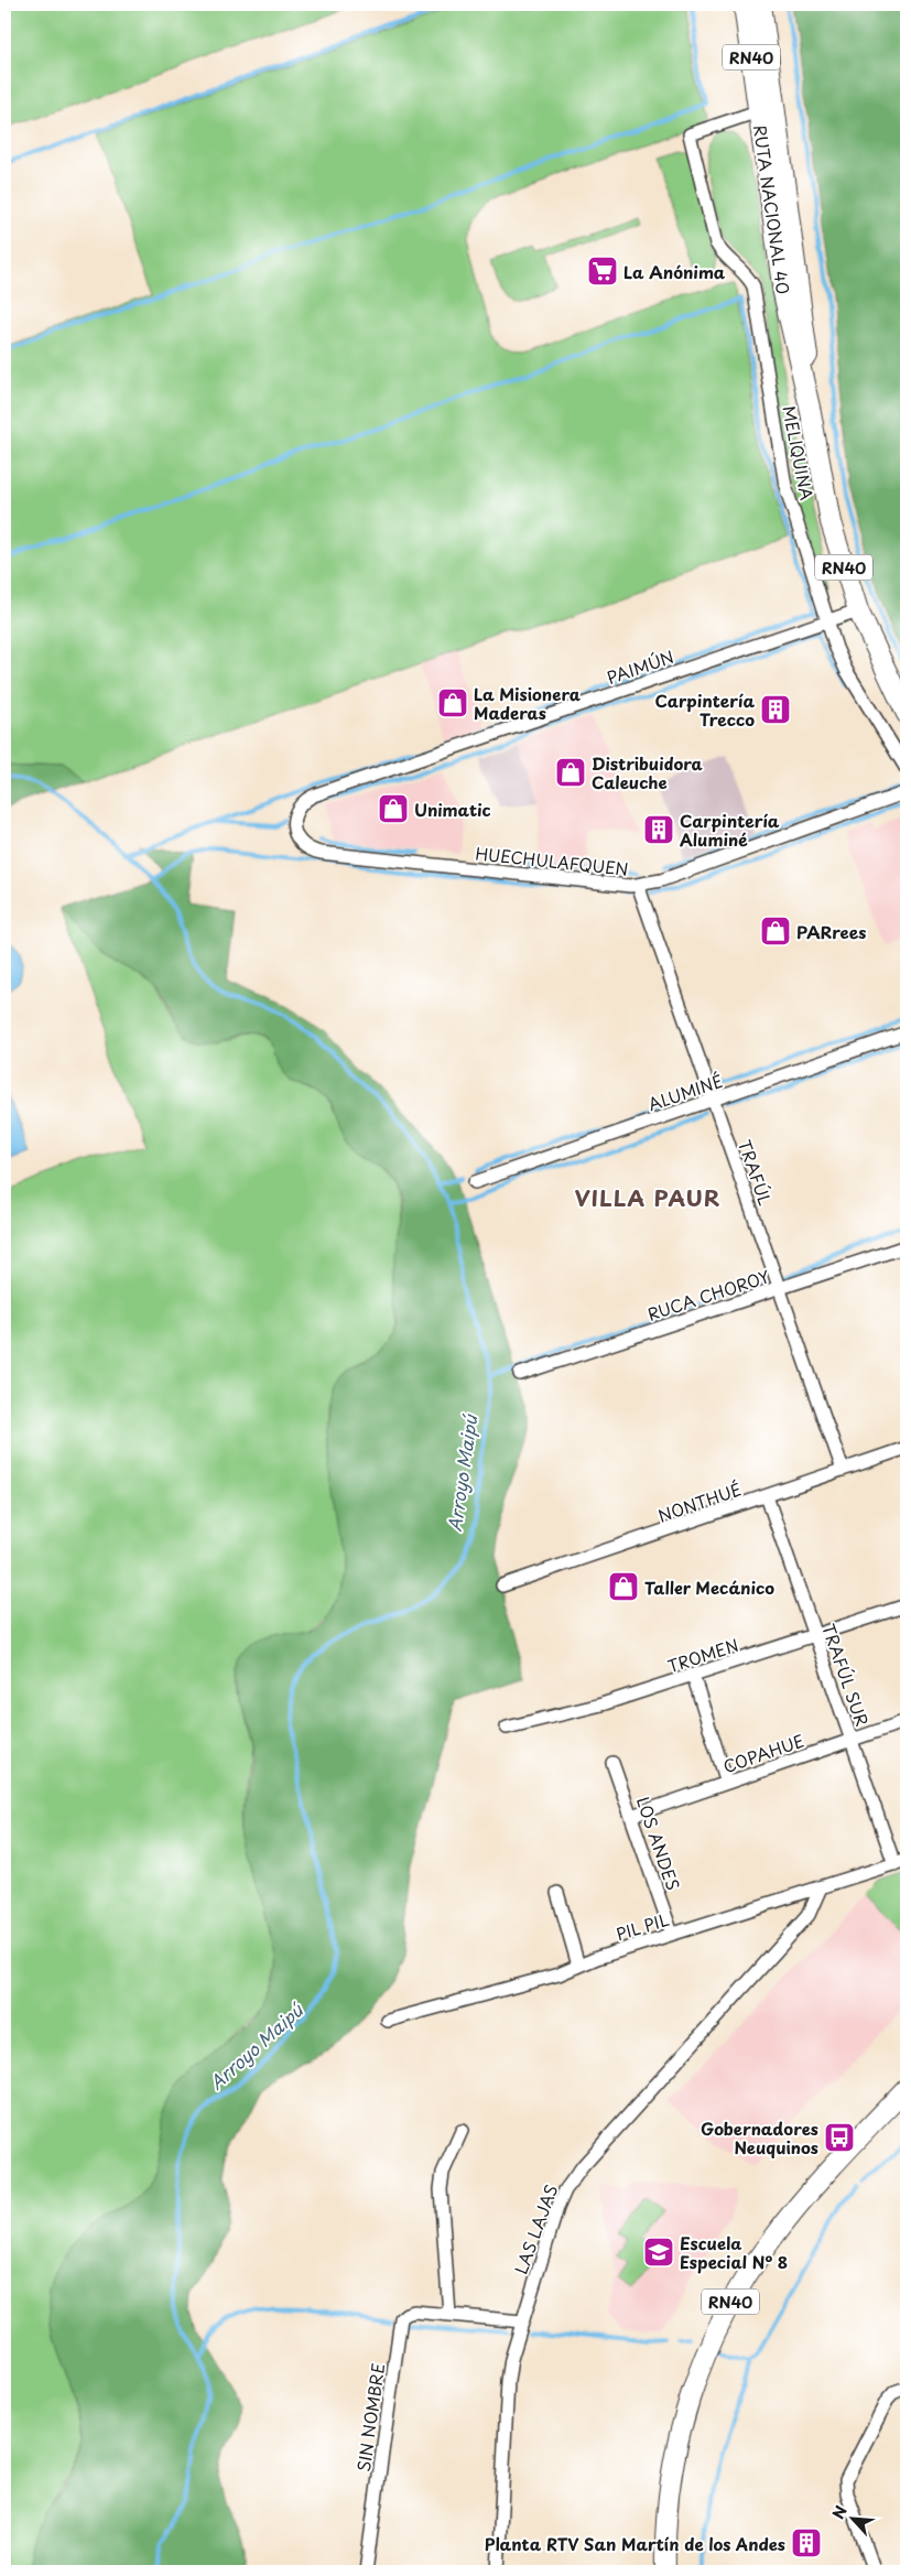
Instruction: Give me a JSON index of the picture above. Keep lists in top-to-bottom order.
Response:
{
  "streets": {
    "main road": ["RN40", "RUTA NACIONAL 40"],
    "street": [
      "MELIQUINA",
      "PAIMÚN",
      "HUECHULAFQUEN",
      "ALUMINÉ",
      "TRAFÚL",
      "RUCA CHOROY",
      "NONTHUÉ",
      "TROMEN",
      "TRAFÚL SUR",
      "COPAHUE",
      "LOS ANDES",
      "PIL PIL",
      "LAS LAJAS",
      "SIN NOMBRE"
    ]
  },
  "crossings": [
    ["RUTA NACIONAL 40", "MELIQUINA"],
    ["RUTA NACIONAL 40", "PAIMÚN"],
    ["MELIQUINA", "PAIMÚN"],
    ["PAIMÚN", "HUECHULAFQUEN"],
    ["HUECHULAFQUEN", "TRAFÚL"],
    ["ALUMINÉ", "TRAFÚL"],
    ["TRAFÚL", "RUCA CHOROY"],
    ["TRAFÚL", "NONTHUÉ"],
    ["NONTHUÉ", "TRAFÚL SUR"],
    ["TROMEN", "TRAFÚL SUR"],
    ["TRAFÚL SUR", "COPAHUE"],
    ["TRAFÚL SUR", "PIL PIL"],
    ["COPAHUE", "LOS ANDES"],
    ["LOS ANDES", "PIL PIL"],
    ["PIL PIL", "LAS LAJAS"],
    ["LAS LAJAS", "SIN NOMBRE"]
  ],
  "districts": ["VILLA PAUR"],
  "water": ["Arroyo Maipú"],
  "places": {
    "supermarket": ["La Anónima"],
    "shop": [
      "La Misionera Maderas",
      "Distribuidora Caleuche",
      "Unimatic",
      "PARrees",
      "Taller Mecánico"
    ],
    "building": ["Carpintería Trecco", "Carpintería Aluminé", "Planta RTV San Martín de los Andes"],
    "bus stop": ["Gobernadores Neuquinos"],
    "school or university": ["Escuela Especial N° 8"]
  },
  "north": "top left"
}
